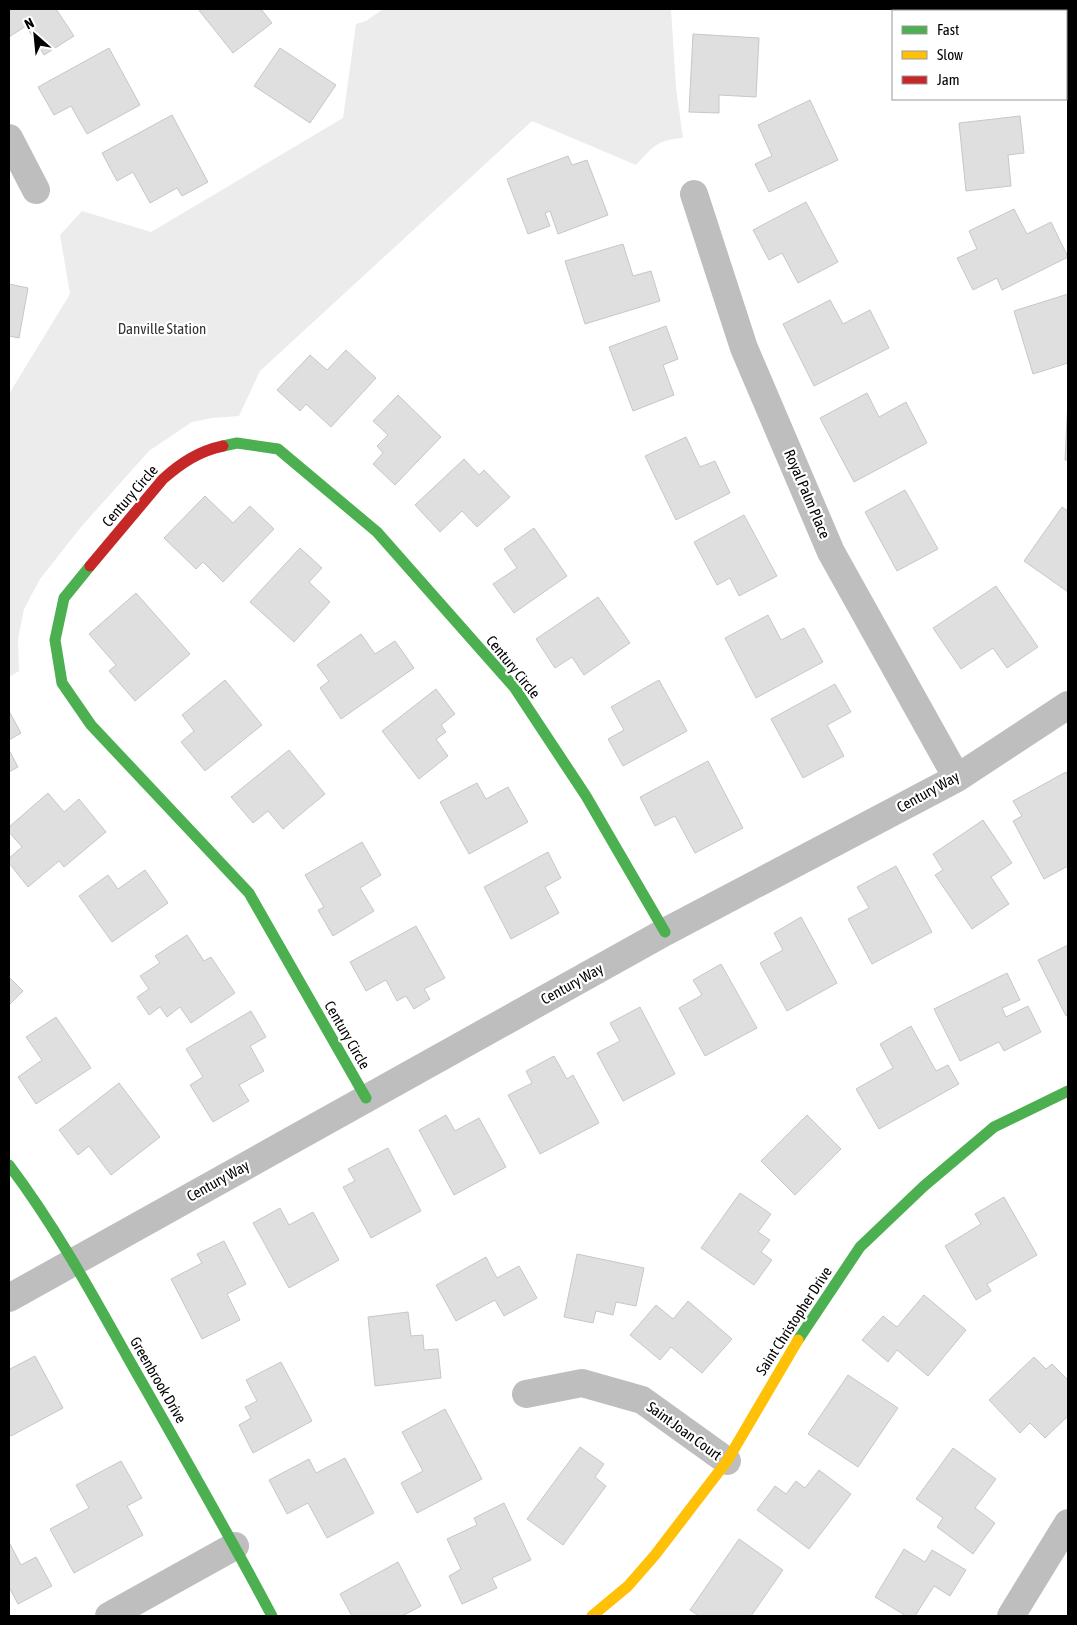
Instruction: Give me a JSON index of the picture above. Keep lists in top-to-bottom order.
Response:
{
  "streets": {
    "street": [
      "Royal Palm Place",
      "Century Circle",
      "Century Way",
      "Saint Christopher Drive",
      "Greenbrook Drive",
      "Saint Joan Court"
    ]
  },
  "crossings": [
    ["Royal Palm Place", "Century Way"],
    ["Century Circle", "Century Way"],
    ["Century Way", "Greenbrook Drive"],
    ["Saint Christopher Drive", "Saint Joan Court"]
  ],
  "parks": ["Danville Station"],
  "legend": ["Fast", "Slow", "Jam"],
  "north": "top left"
}
